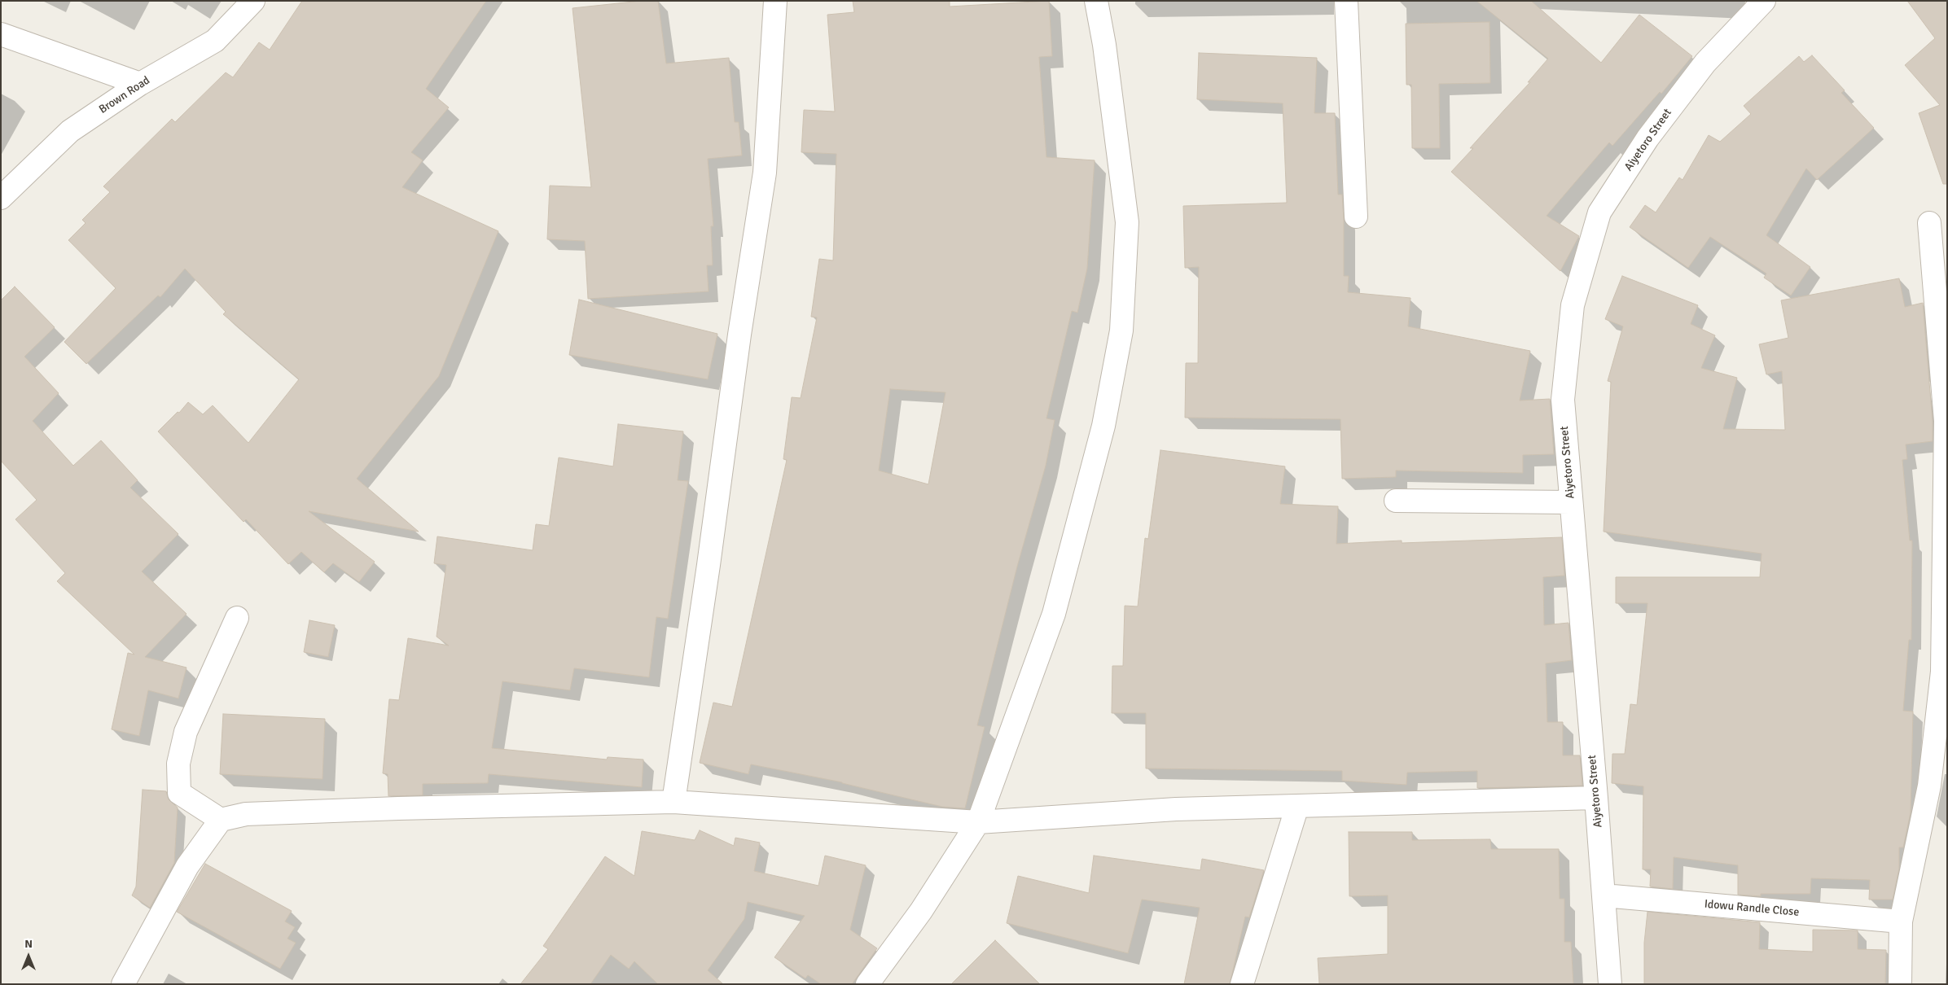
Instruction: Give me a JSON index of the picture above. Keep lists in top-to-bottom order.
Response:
{
  "streets": {
    "street": ["Brown Road", "Aiyetoro Street", "Idowu Randle Close"]
  },
  "crossings": [
    ["Aiyetoro Street", "Idowu Randle Close"]
  ],
  "north": "top"
}
